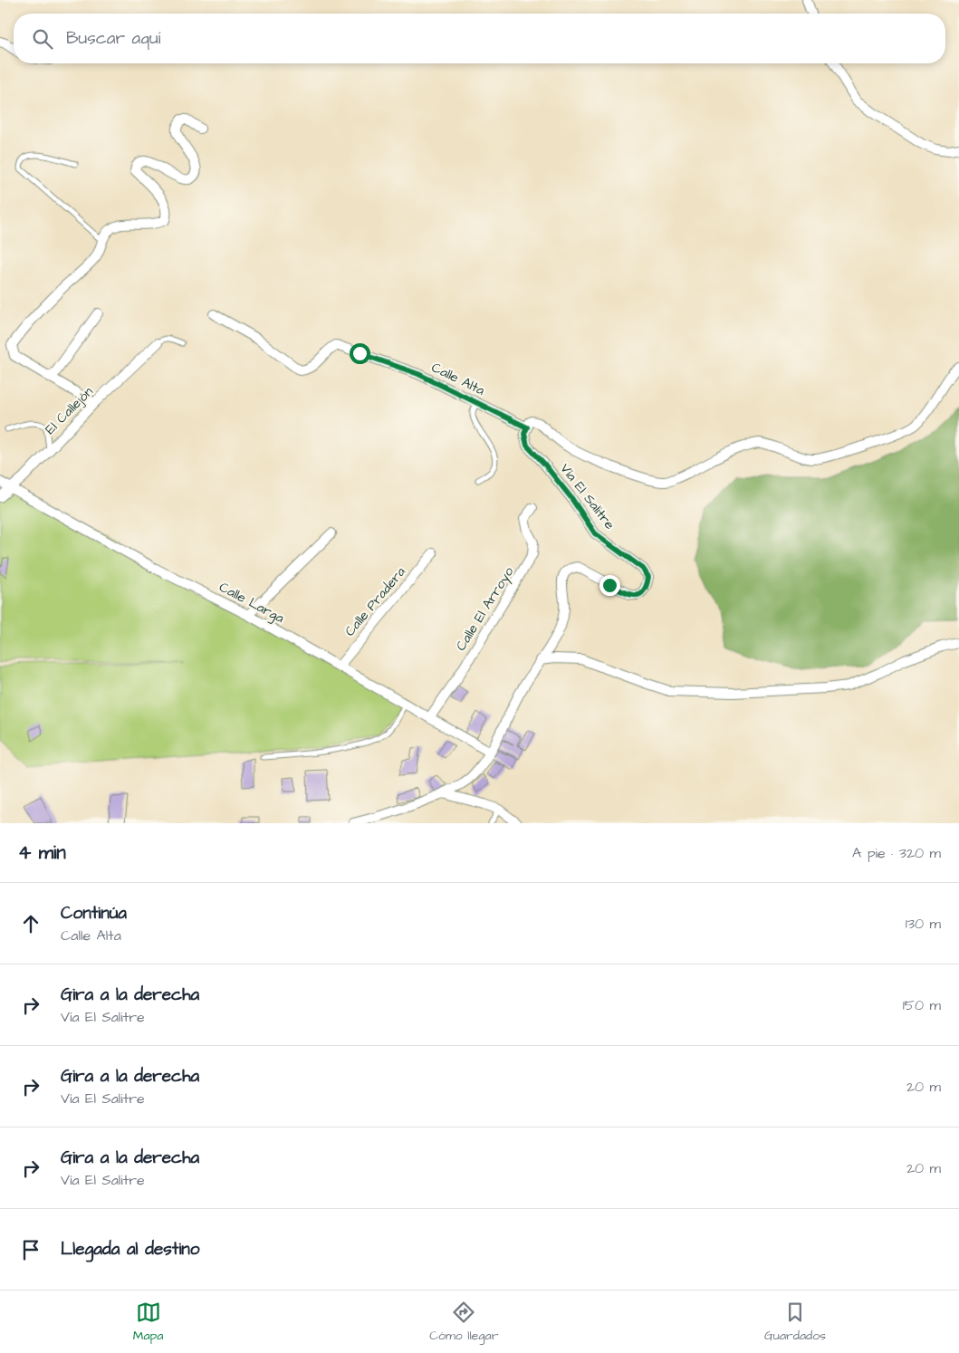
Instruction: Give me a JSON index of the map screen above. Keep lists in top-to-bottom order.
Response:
{
  "streets": {
    "street": [
      "Calle Alta",
      "El Callejón",
      "Vía El Salitre",
      "Calle Pradera",
      "Calle Larga",
      "Calle El Arroyo"
    ]
  },
  "crossings": [
    ["Calle Alta", "Vía El Salitre"],
    ["El Callejón", "Calle Larga"],
    ["Vía El Salitre", "Calle Larga"],
    ["Calle Pradera", "Calle Larga"],
    ["Calle Larga", "Calle El Arroyo"]
  ],
  "page": {
    "search": "Buscar aquí",
    "heading": ["4 min", "A pie · 320 m"],
    "list": [
      ["Continúa", "Calle Alta", "130 m"],
      ["Gira a la derecha", "Vía El Salitre", "150 m"],
      ["Gira a la derecha", "Vía El Salitre", "20 m"],
      ["Gira a la derecha", "Vía El Salitre", "20 m"],
      "Llegada al destino"
    ],
    "nav": ["Mapa", "Cómo llegar", "Guardados"]
  }
}
